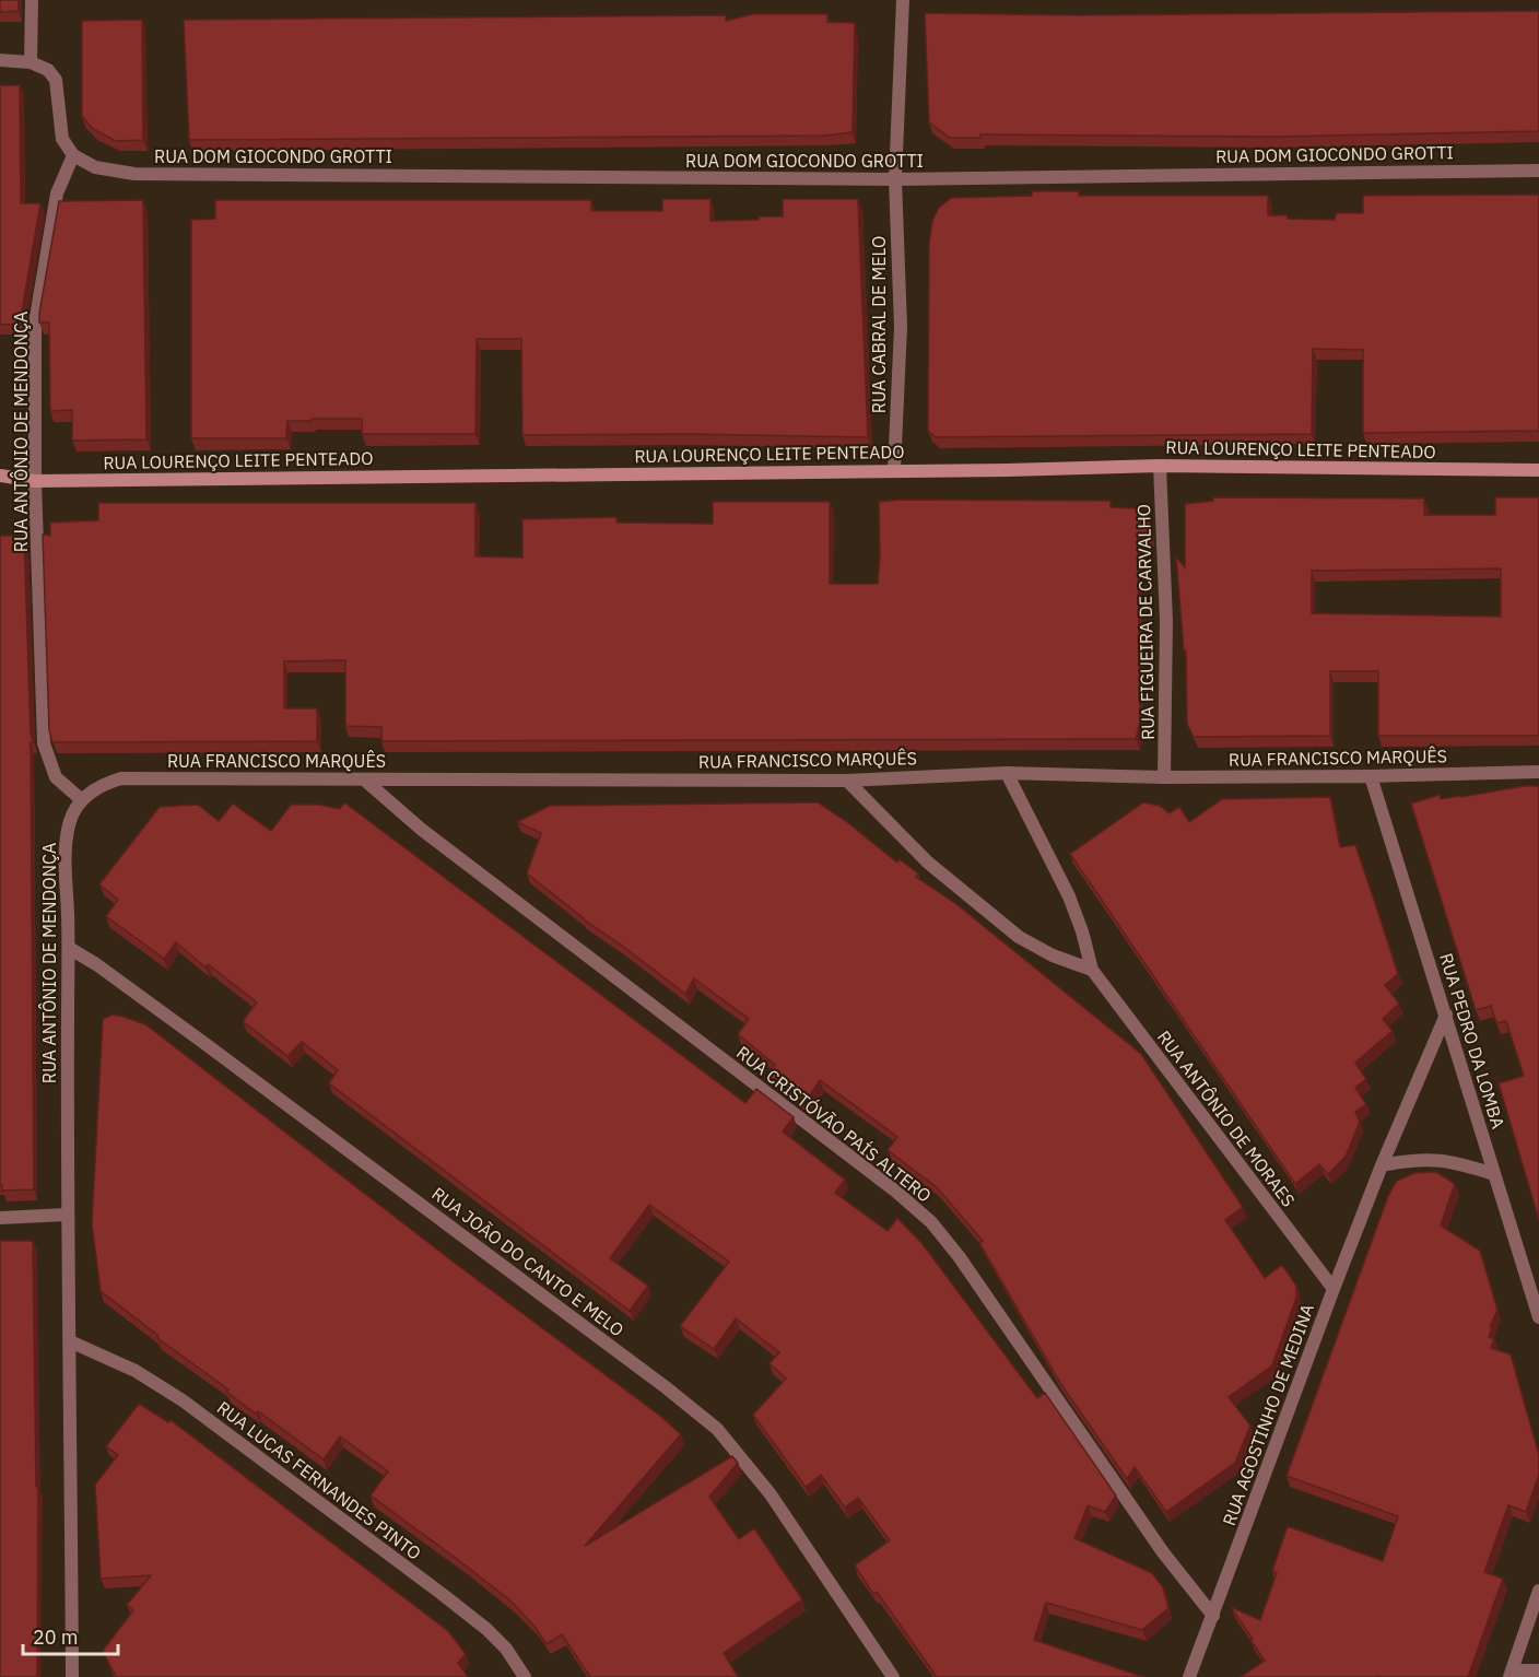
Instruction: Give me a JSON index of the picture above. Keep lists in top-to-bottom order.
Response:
{
  "streets": {
    "main road": ["RUA LOURENÇO LEITE PENTEADO"],
    "street": [
      "RUA DOM GIOCONDO GROTTI",
      "RUA CABRAL DE MELO",
      "RUA ANTÔNIO DE MENDONÇA",
      "RUA FIGUEIRA DE CARVALHO",
      "RUA FRANCISCO MARQUÊS",
      "RUA PEDRO DA LOMBA",
      "RUA ANTÔNIO DE MORAES",
      "RUA CRISTÓVÃO PAÍS ALTERO",
      "RUA JOÃO DO CANTO E MELO",
      "RUA AGOSTINHO DE MEDINA",
      "RUA LUCAS FERNANDES PINTO"
    ]
  },
  "crossings": [
    ["RUA DOM GIOCONDO GROTTI", "RUA CABRAL DE MELO"],
    ["RUA DOM GIOCONDO GROTTI", "RUA ANTÔNIO DE MENDONÇA"],
    ["RUA CABRAL DE MELO", "RUA LOURENÇO LEITE PENTEADO"],
    ["RUA ANTÔNIO DE MENDONÇA", "RUA LOURENÇO LEITE PENTEADO"],
    ["RUA ANTÔNIO DE MENDONÇA", "RUA FRANCISCO MARQUÊS"],
    ["RUA ANTÔNIO DE MENDONÇA", "RUA JOÃO DO CANTO E MELO"],
    ["RUA ANTÔNIO DE MENDONÇA", "RUA LUCAS FERNANDES PINTO"],
    ["RUA LOURENÇO LEITE PENTEADO", "RUA FIGUEIRA DE CARVALHO"],
    ["RUA FIGUEIRA DE CARVALHO", "RUA FRANCISCO MARQUÊS"],
    ["RUA FRANCISCO MARQUÊS", "RUA PEDRO DA LOMBA"],
    ["RUA FRANCISCO MARQUÊS", "RUA ANTÔNIO DE MORAES"],
    ["RUA FRANCISCO MARQUÊS", "RUA CRISTÓVÃO PAÍS ALTERO"],
    ["RUA PEDRO DA LOMBA", "RUA AGOSTINHO DE MEDINA"],
    ["RUA ANTÔNIO DE MORAES", "RUA AGOSTINHO DE MEDINA"],
    ["RUA CRISTÓVÃO PAÍS ALTERO", "RUA AGOSTINHO DE MEDINA"]
  ],
  "scale_bar": "20 m"
}
